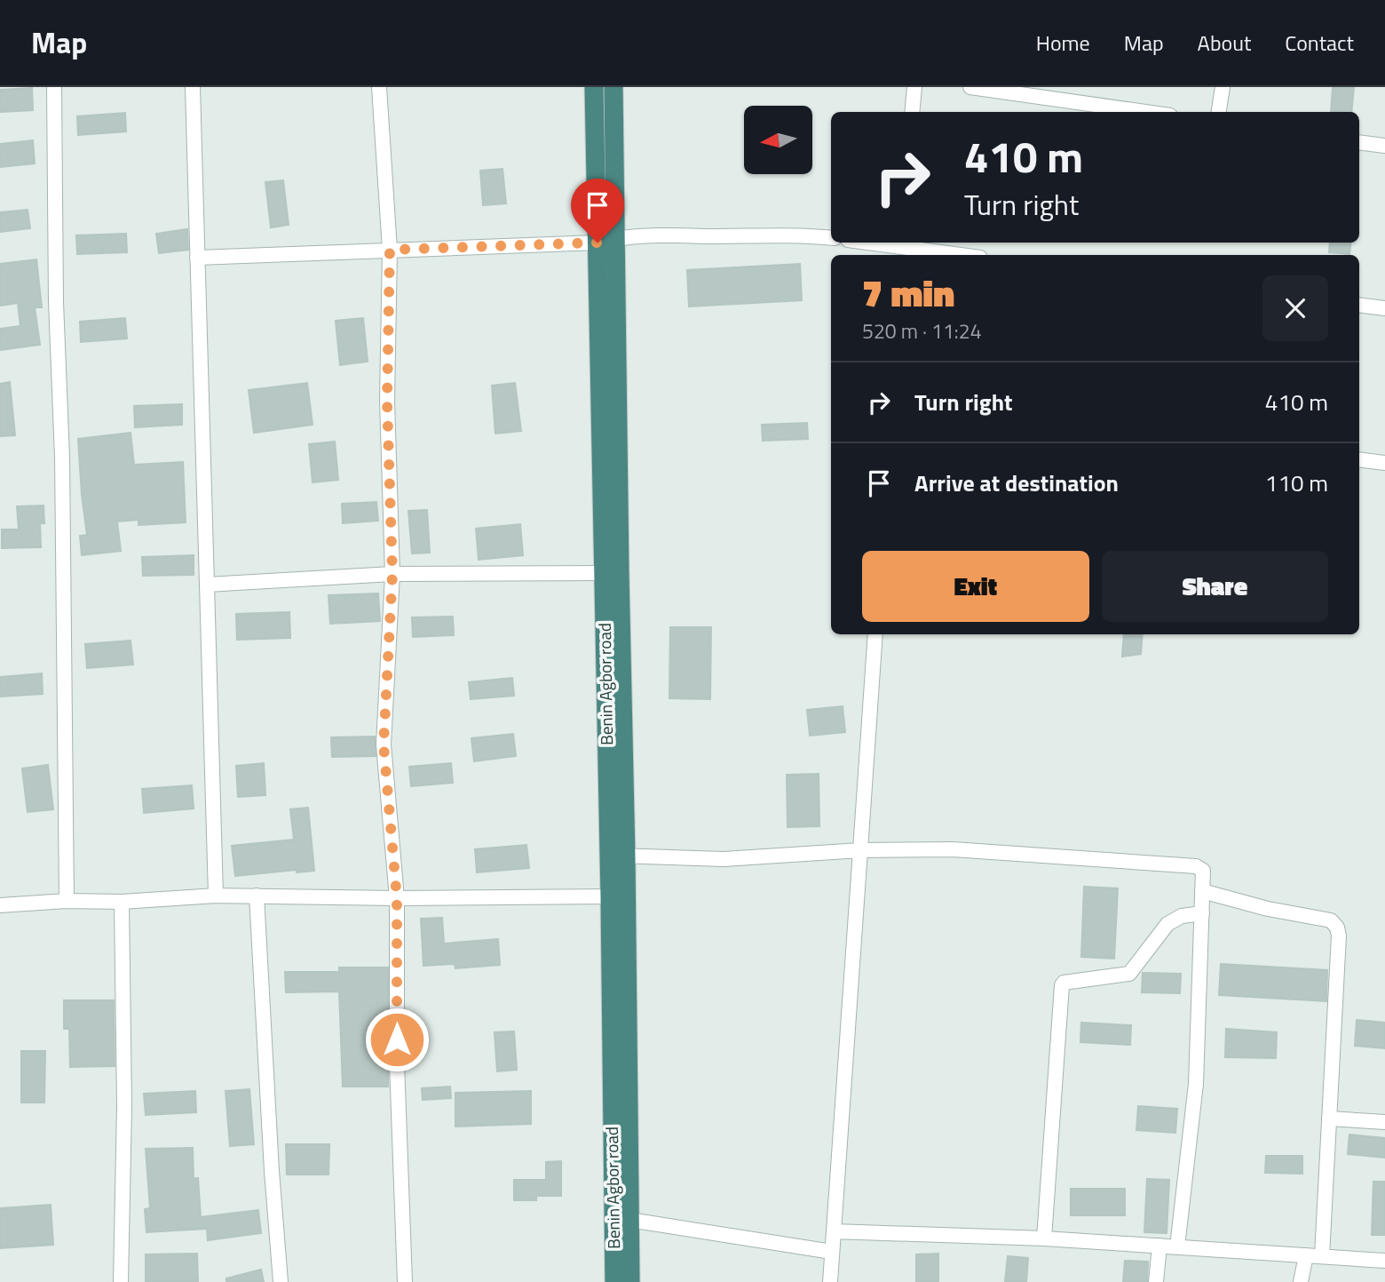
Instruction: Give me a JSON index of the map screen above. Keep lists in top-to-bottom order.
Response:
{
  "streets": {
    "highway": ["Benin Agbor road"]
  },
  "north": "left",
  "page": {
    "header": "Map",
    "nav": [
      "Home",
      "Map",
      "About",
      "Contact"
    ],
    "turn": ["410 m", "Turn right"],
    "heading": ["7 min", "520 m · 11:24"],
    "list": [
      {
        "name": "Turn right",
        "value": "410 m"
      },
      {
        "name": "Arrive at destination",
        "value": "110 m"
      }
    ],
    "buttons": ["Exit", "Share"]
  }
}
